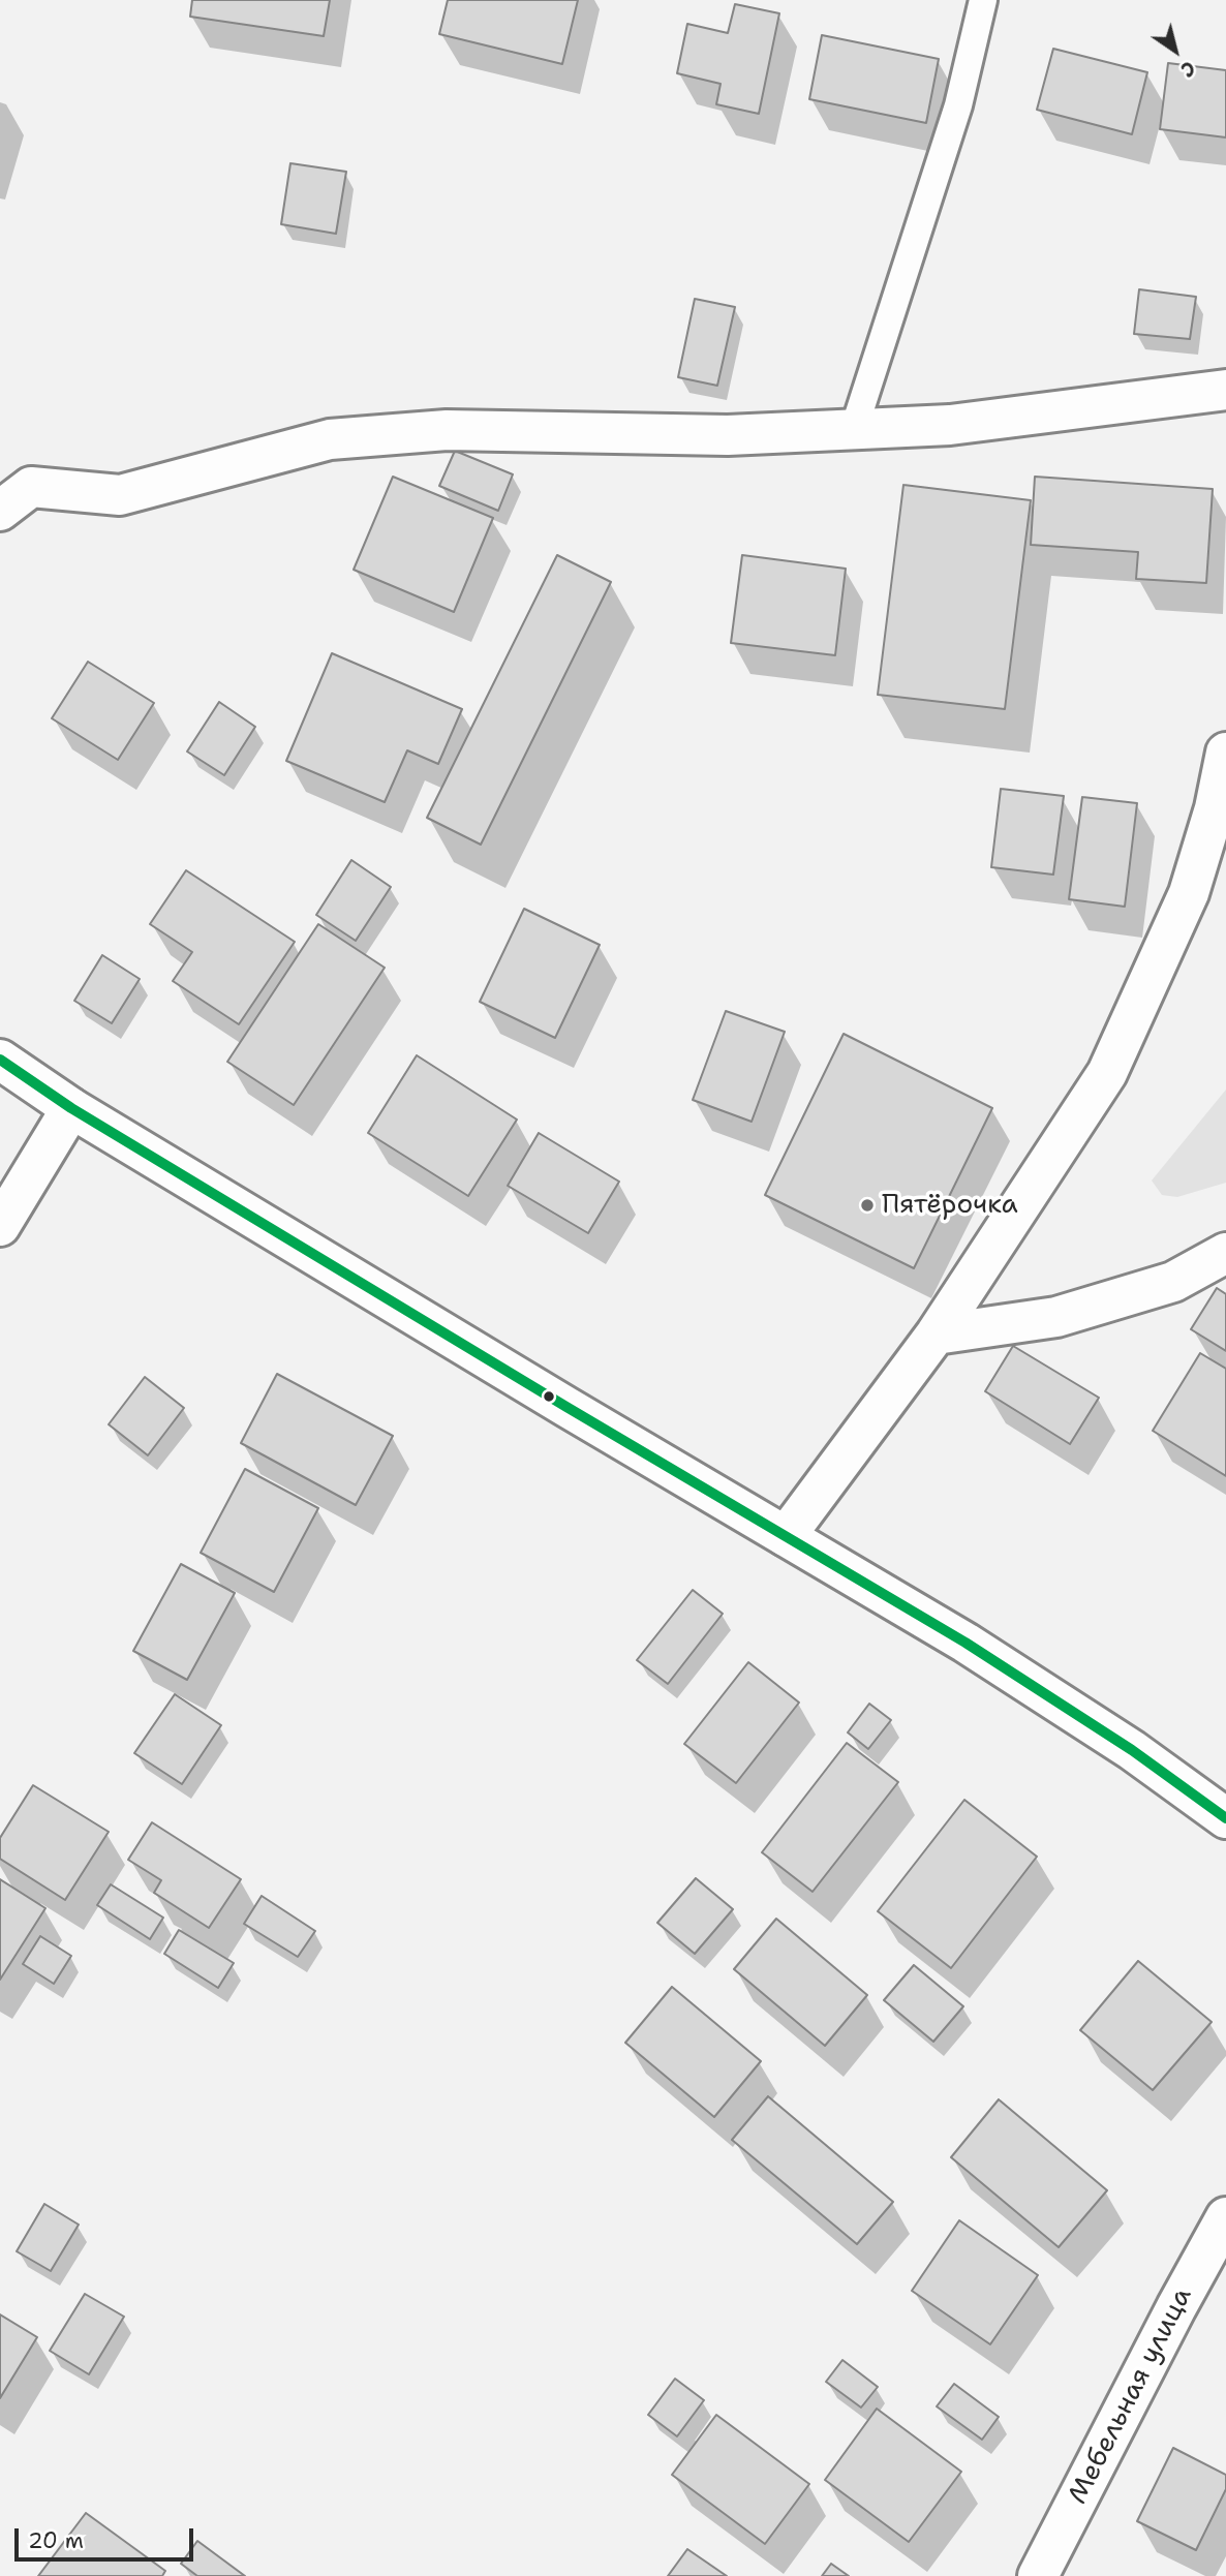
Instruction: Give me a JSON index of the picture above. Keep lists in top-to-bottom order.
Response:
{
  "streets": {
    "street": ["Мебельная улица"]
  },
  "places": ["Пятёрочка"],
  "scale_bar": "20 m",
  "north": "bottom right"
}
